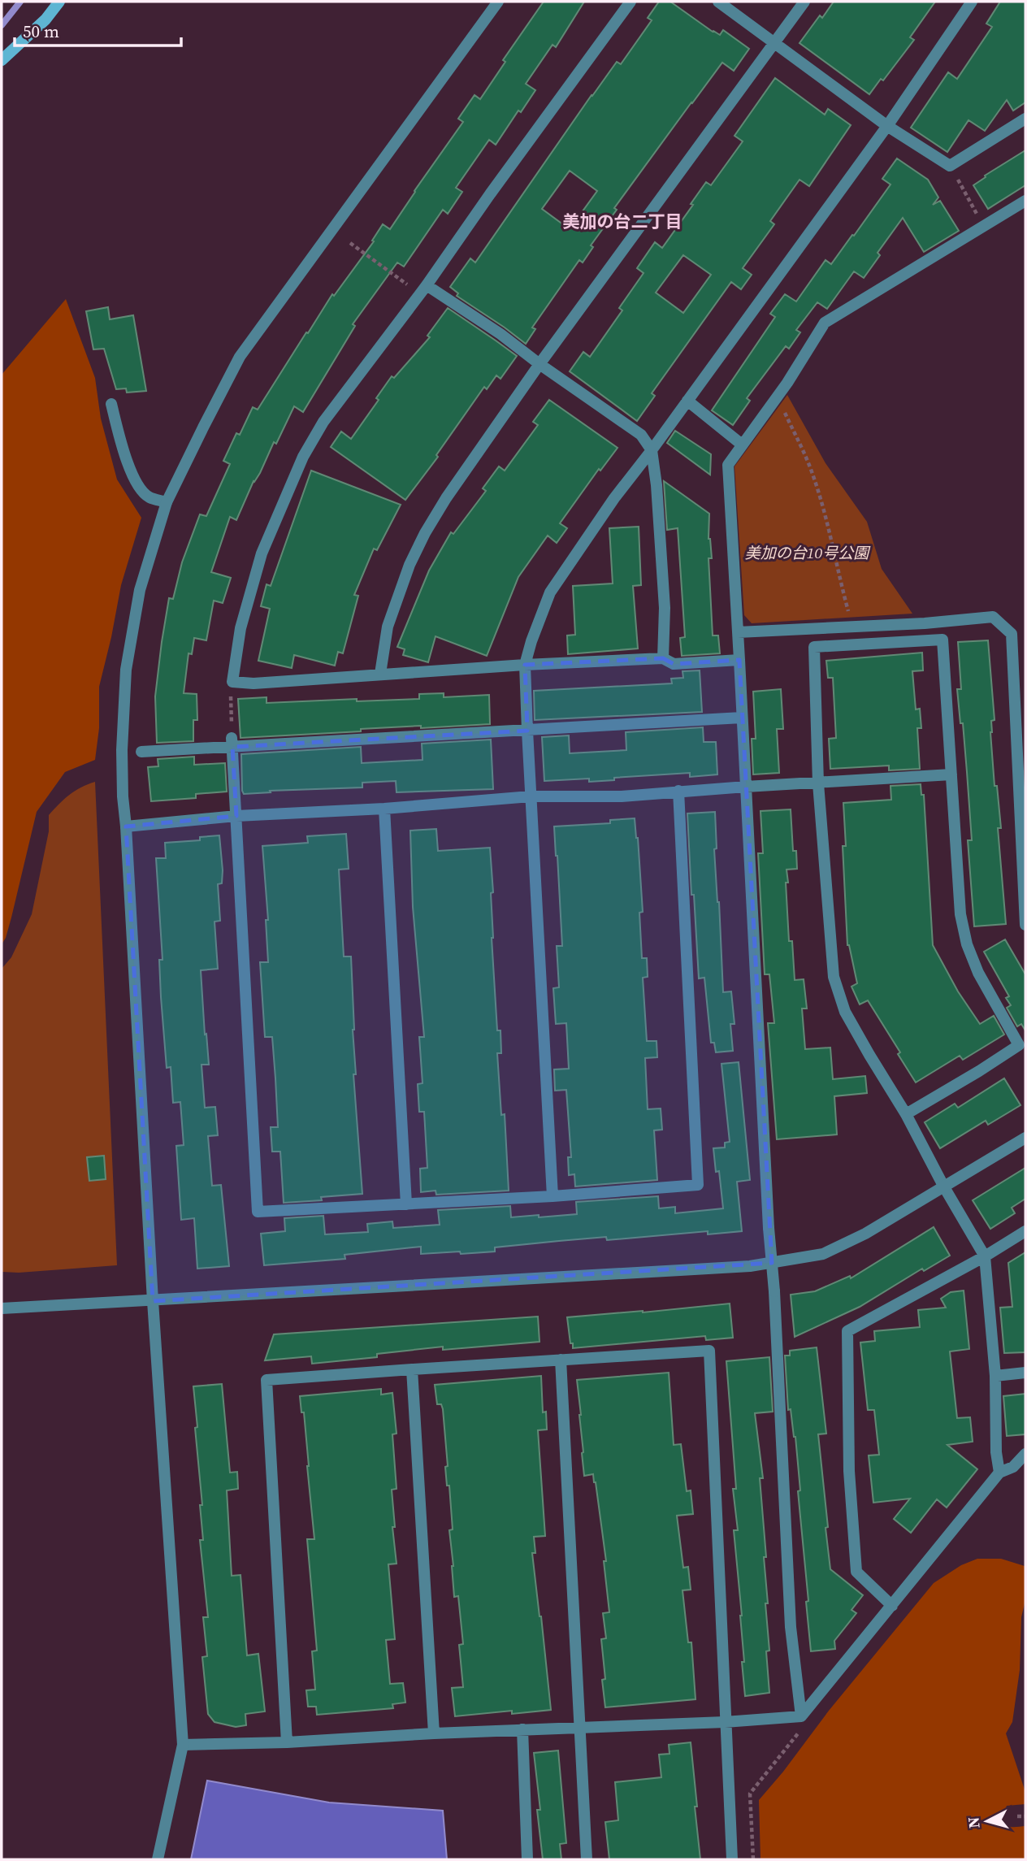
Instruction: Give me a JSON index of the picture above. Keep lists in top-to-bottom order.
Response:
{
  "districts": ["美加の台二丁目"],
  "parks": ["美加の台10号公園"],
  "scale_bar": "50 m",
  "north": "left"
}
